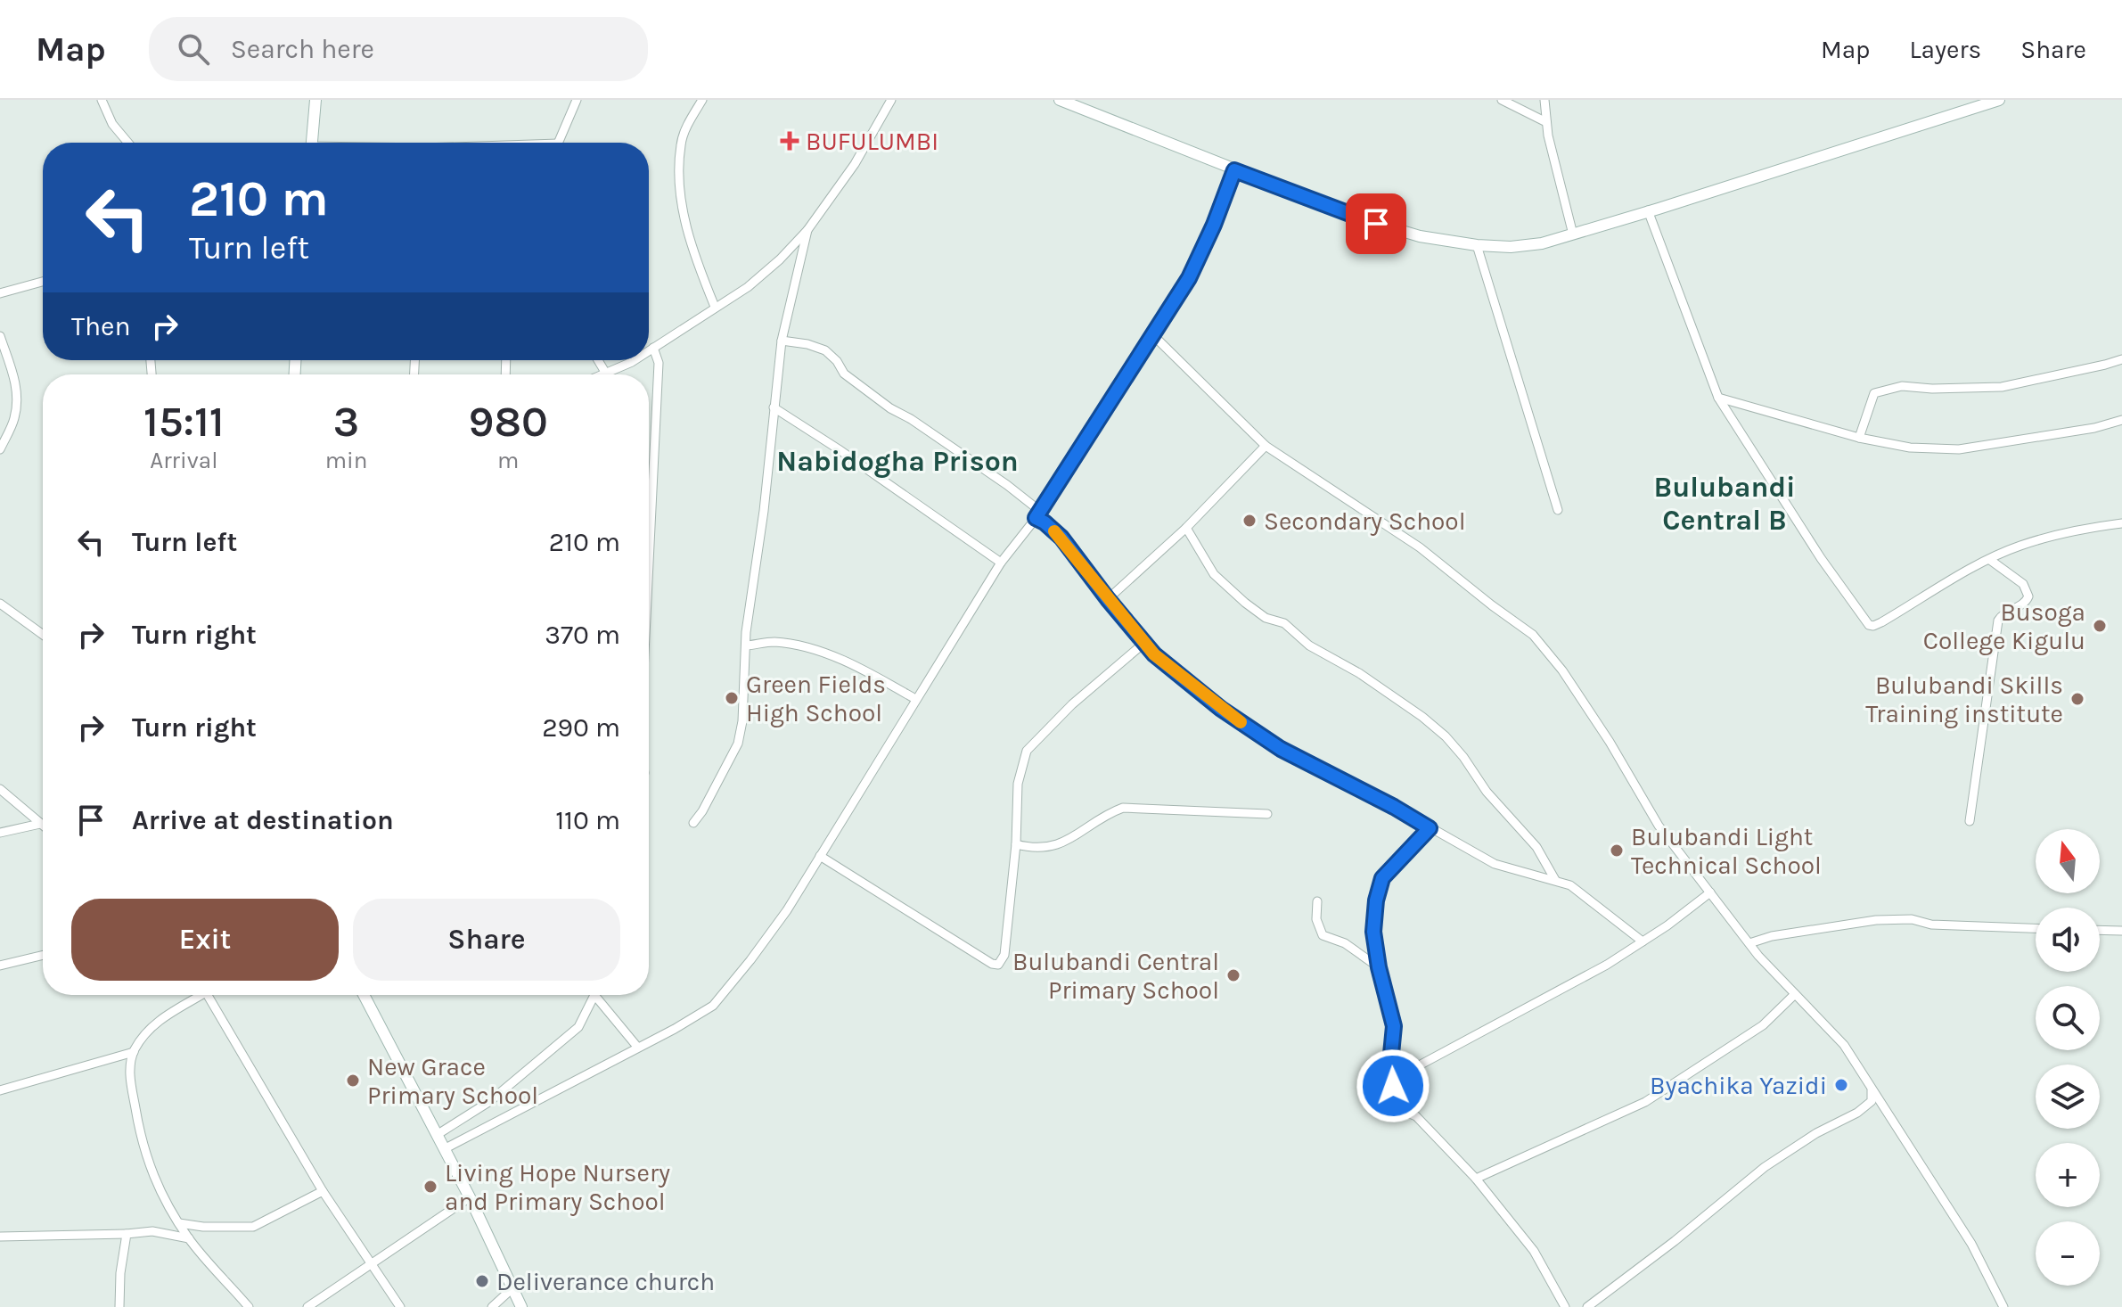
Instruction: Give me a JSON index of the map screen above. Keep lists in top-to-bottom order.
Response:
{
  "districts": ["Nabidogha Prison", "Bulubandi Central B"],
  "places": {
    "health": ["BUFULUMBI"],
    "other": [
      "Secondary School",
      "Busoga College Kigulu",
      "Green Fields High School",
      "Bulubandi Skills Training institute",
      "Bulubandi Light Technical School",
      "Bulubandi Central Primary School",
      "New Grace Primary School",
      "Byachika Yazidi",
      "Living Hope Nursery and Primary School",
      "Deliverance church"
    ]
  },
  "north": "top",
  "page": {
    "header": "Map",
    "search": "Search here",
    "nav": ["Map", "Layers", "Share"],
    "turn": ["210 m", "Turn left"],
    "then": "Then",
    "eta": [
      "15:11",
      "Arrival",
      "3",
      "min",
      "980",
      "m"
    ],
    "list": [
      {
        "name": "Turn left",
        "value": "210 m"
      },
      {
        "name": "Turn right",
        "value": "370 m"
      },
      {
        "name": "Turn right",
        "value": "290 m"
      },
      {
        "name": "Arrive at destination",
        "value": "110 m"
      }
    ],
    "map_buttons": ["+", "−"],
    "buttons": ["Exit", "Share"]
  }
}
